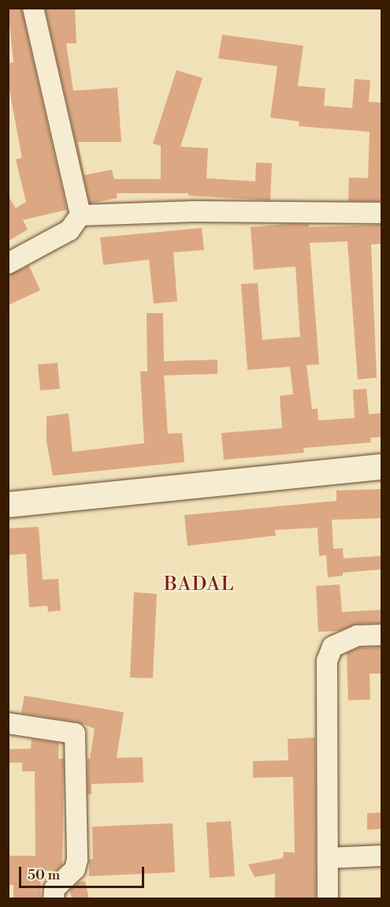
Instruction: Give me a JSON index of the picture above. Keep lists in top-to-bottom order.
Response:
{
  "districts": ["BADAL"],
  "scale_bar": "50 m"
}
